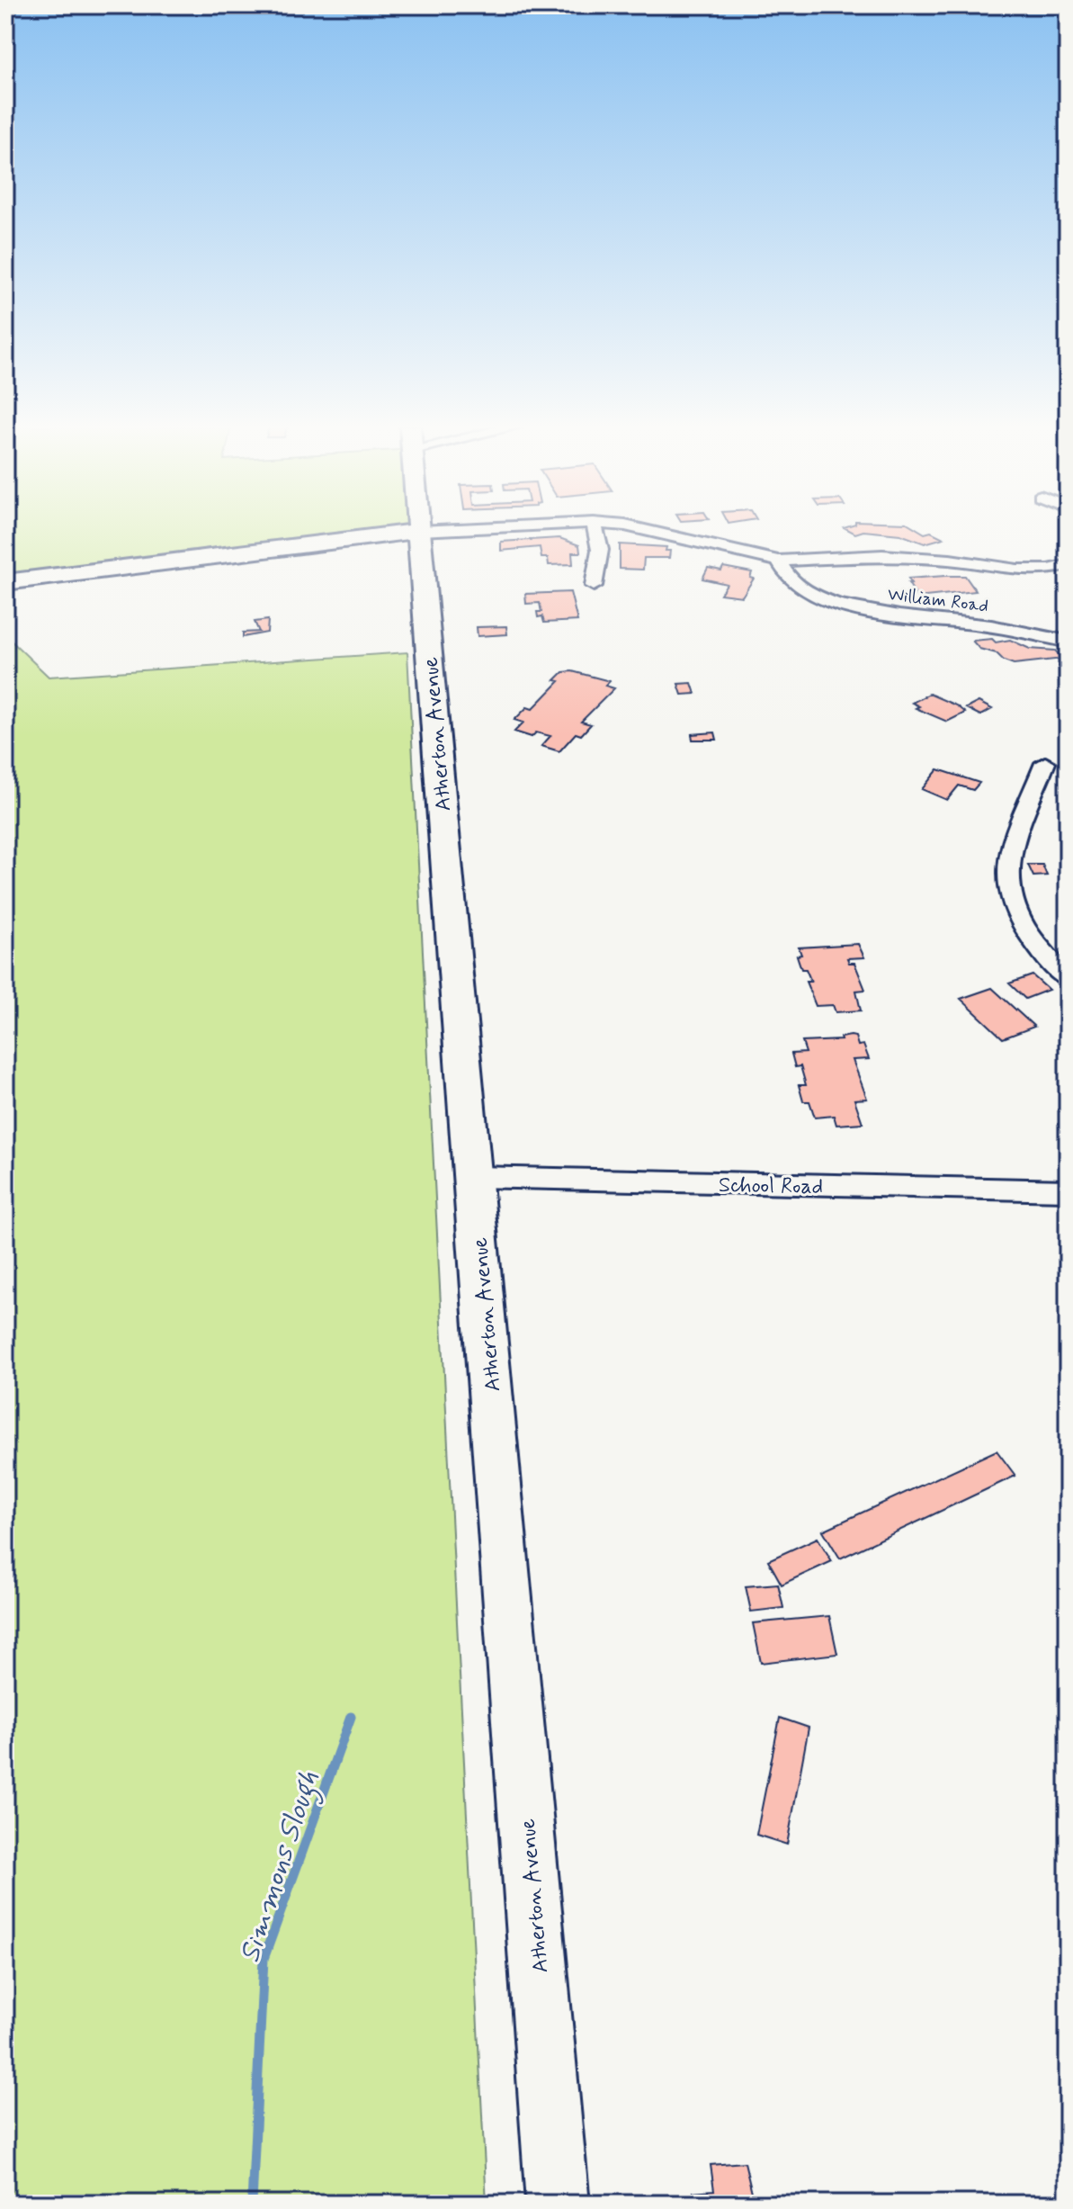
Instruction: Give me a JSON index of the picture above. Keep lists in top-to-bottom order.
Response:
{
  "streets": {
    "main road": ["Atherton Avenue"],
    "street": ["William Road", "School Road"]
  },
  "crossings": [
    ["Atherton Avenue", "School Road"]
  ],
  "water": ["Simmons Slough"]
}
